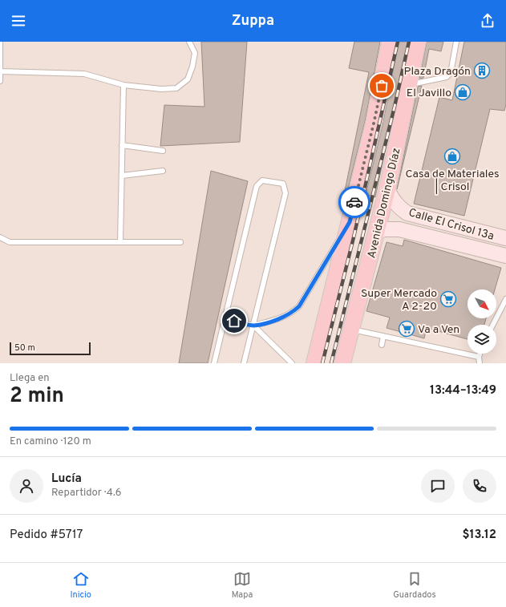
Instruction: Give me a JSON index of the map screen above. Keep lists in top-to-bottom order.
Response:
{
  "streets": {
    "main road": ["Avenida Domingo Díaz"],
    "street": ["Calle El Crisol 13a"]
  },
  "crossings": [
    ["Avenida Domingo Díaz", "Calle El Crisol 13a"]
  ],
  "places": {
    "building": ["Plaza Dragón"],
    "shop": ["El Javillo", "Casa de Materiales | Crisol"],
    "supermarket": ["Super Mercado A 2-20", "Va a Ven"]
  },
  "scale_bar": "50 m",
  "north": "bottom right",
  "page": {
    "header": "Zuppa",
    "scale": "50 m",
    "heading": ["2 min", "Llega en", "13:44–13:49"],
    "panel": [
      "Lucía",
      "Repartidor · 4.6",
      "Pedido #5717",
      "$13.12"
    ],
    "bar": "En camino · 120 m",
    "tabs": ["Inicio", "Mapa", "Guardados"]
  }
}
